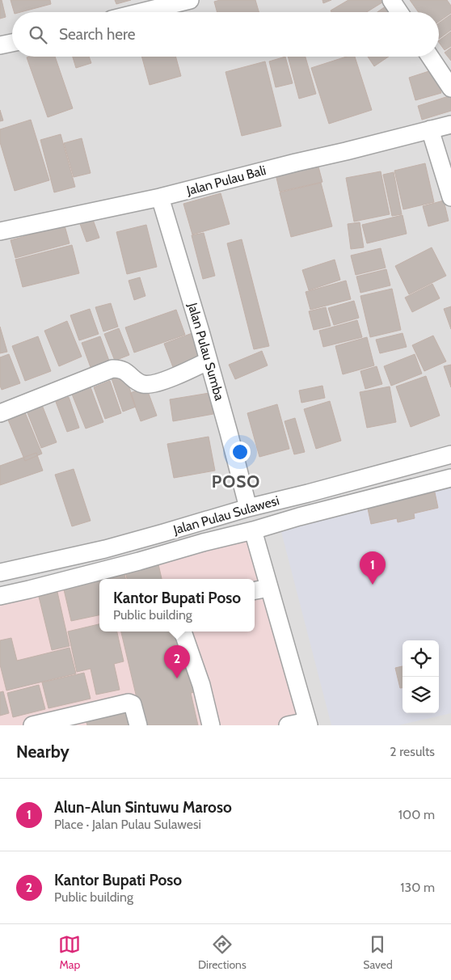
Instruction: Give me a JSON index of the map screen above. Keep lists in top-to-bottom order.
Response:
{
  "streets": {
    "street": ["Jalan Pulau Bali", "Jalan Pulau Sumba", "Jalan Pulau Sulawesi"]
  },
  "crossings": [
    ["Jalan Pulau Bali", "Jalan Pulau Sumba"],
    ["Jalan Pulau Sumba", "Jalan Pulau Sulawesi"]
  ],
  "districts": ["POSO"],
  "page": {
    "search": "Search here",
    "pins": ["1", "2"],
    "popup": ["Kantor Bupati Poso", "Public building"],
    "heading": ["Nearby", "2 results"],
    "list": [
      {
        "mark": "1",
        "name": "Alun-Alun Sintuwu Maroso",
        "note": "Place · Jalan Pulau Sulawesi",
        "value": "100 m"
      },
      {
        "mark": "2",
        "name": "Kantor Bupati Poso",
        "note": "Public building",
        "value": "130 m"
      }
    ],
    "nav": ["Map", "Directions", "Saved"]
  }
}
